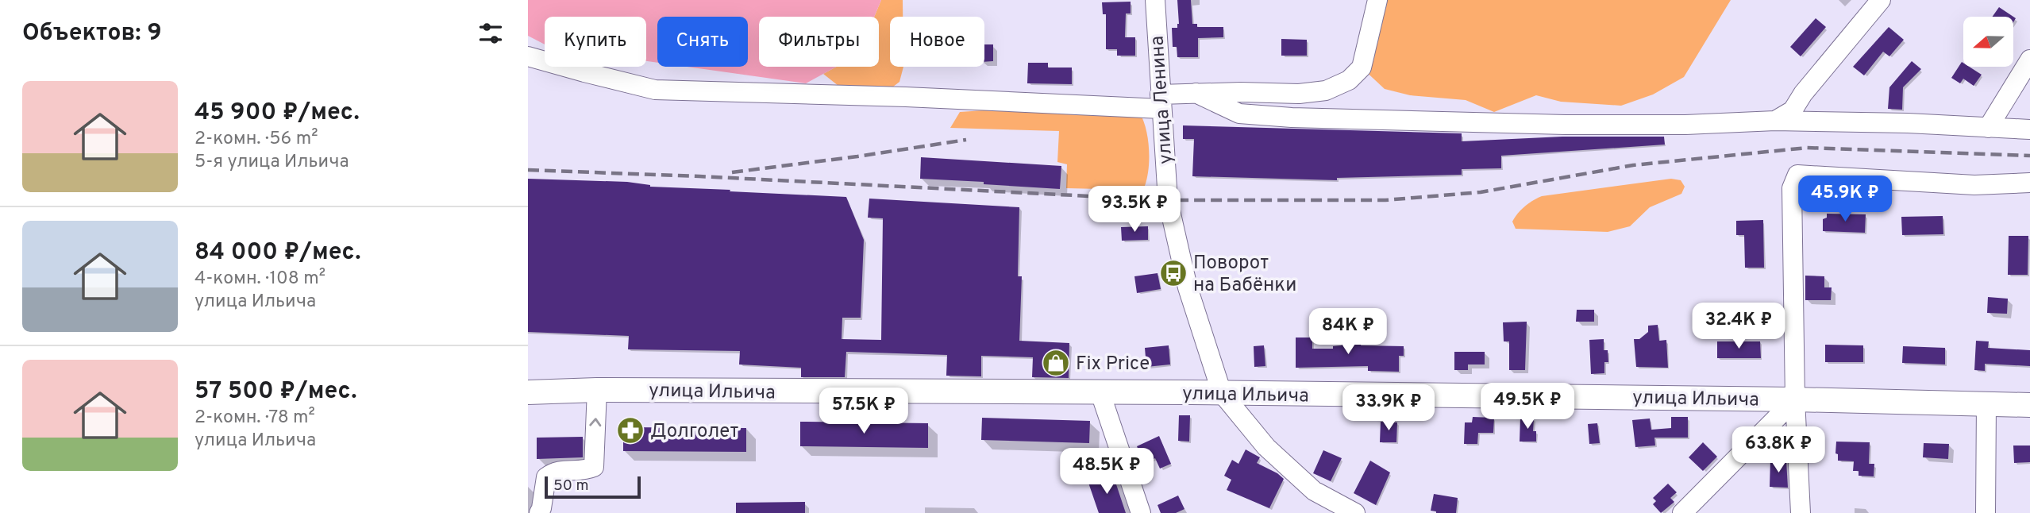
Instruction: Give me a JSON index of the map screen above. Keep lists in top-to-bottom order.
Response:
{
  "streets": {
    "main road": ["улица Ильича"],
    "street": ["улица Ленина"]
  },
  "crossings": [
    ["улица Ленина", "улица Ильича"]
  ],
  "places": {
    "bus stop": ["Поворот на Бабёнки"],
    "shop": ["Fix Price"],
    "pharmacy": ["Долголет"]
  },
  "scale_bar": "50 m",
  "north": "left",
  "page": {
    "heading": "Объектов: 9",
    "chip": [
      "Купить",
      "Снять",
      "Фильтры",
      "Новое"
    ],
    "list": [
      {
        "name": "45 900 ₽/мес.",
        "note": "2-комн. · 56 m² · 5-я улица Ильича"
      },
      {
        "name": "84 000 ₽/мес.",
        "note": "4-комн. · 108 m² · улица Ильича"
      },
      {
        "name": "57 500 ₽/мес.",
        "note": "2-комн. · 78 m² · улица Ильича"
      }
    ],
    "price": [
      "45.9K ₽",
      "93.5K ₽",
      "32.4K ₽",
      "84K ₽",
      "49.5K ₽",
      "33.9K ₽",
      "57.5K ₽",
      "63.8K ₽",
      "48.5K ₽"
    ],
    "scale": "50 m"
  }
}
